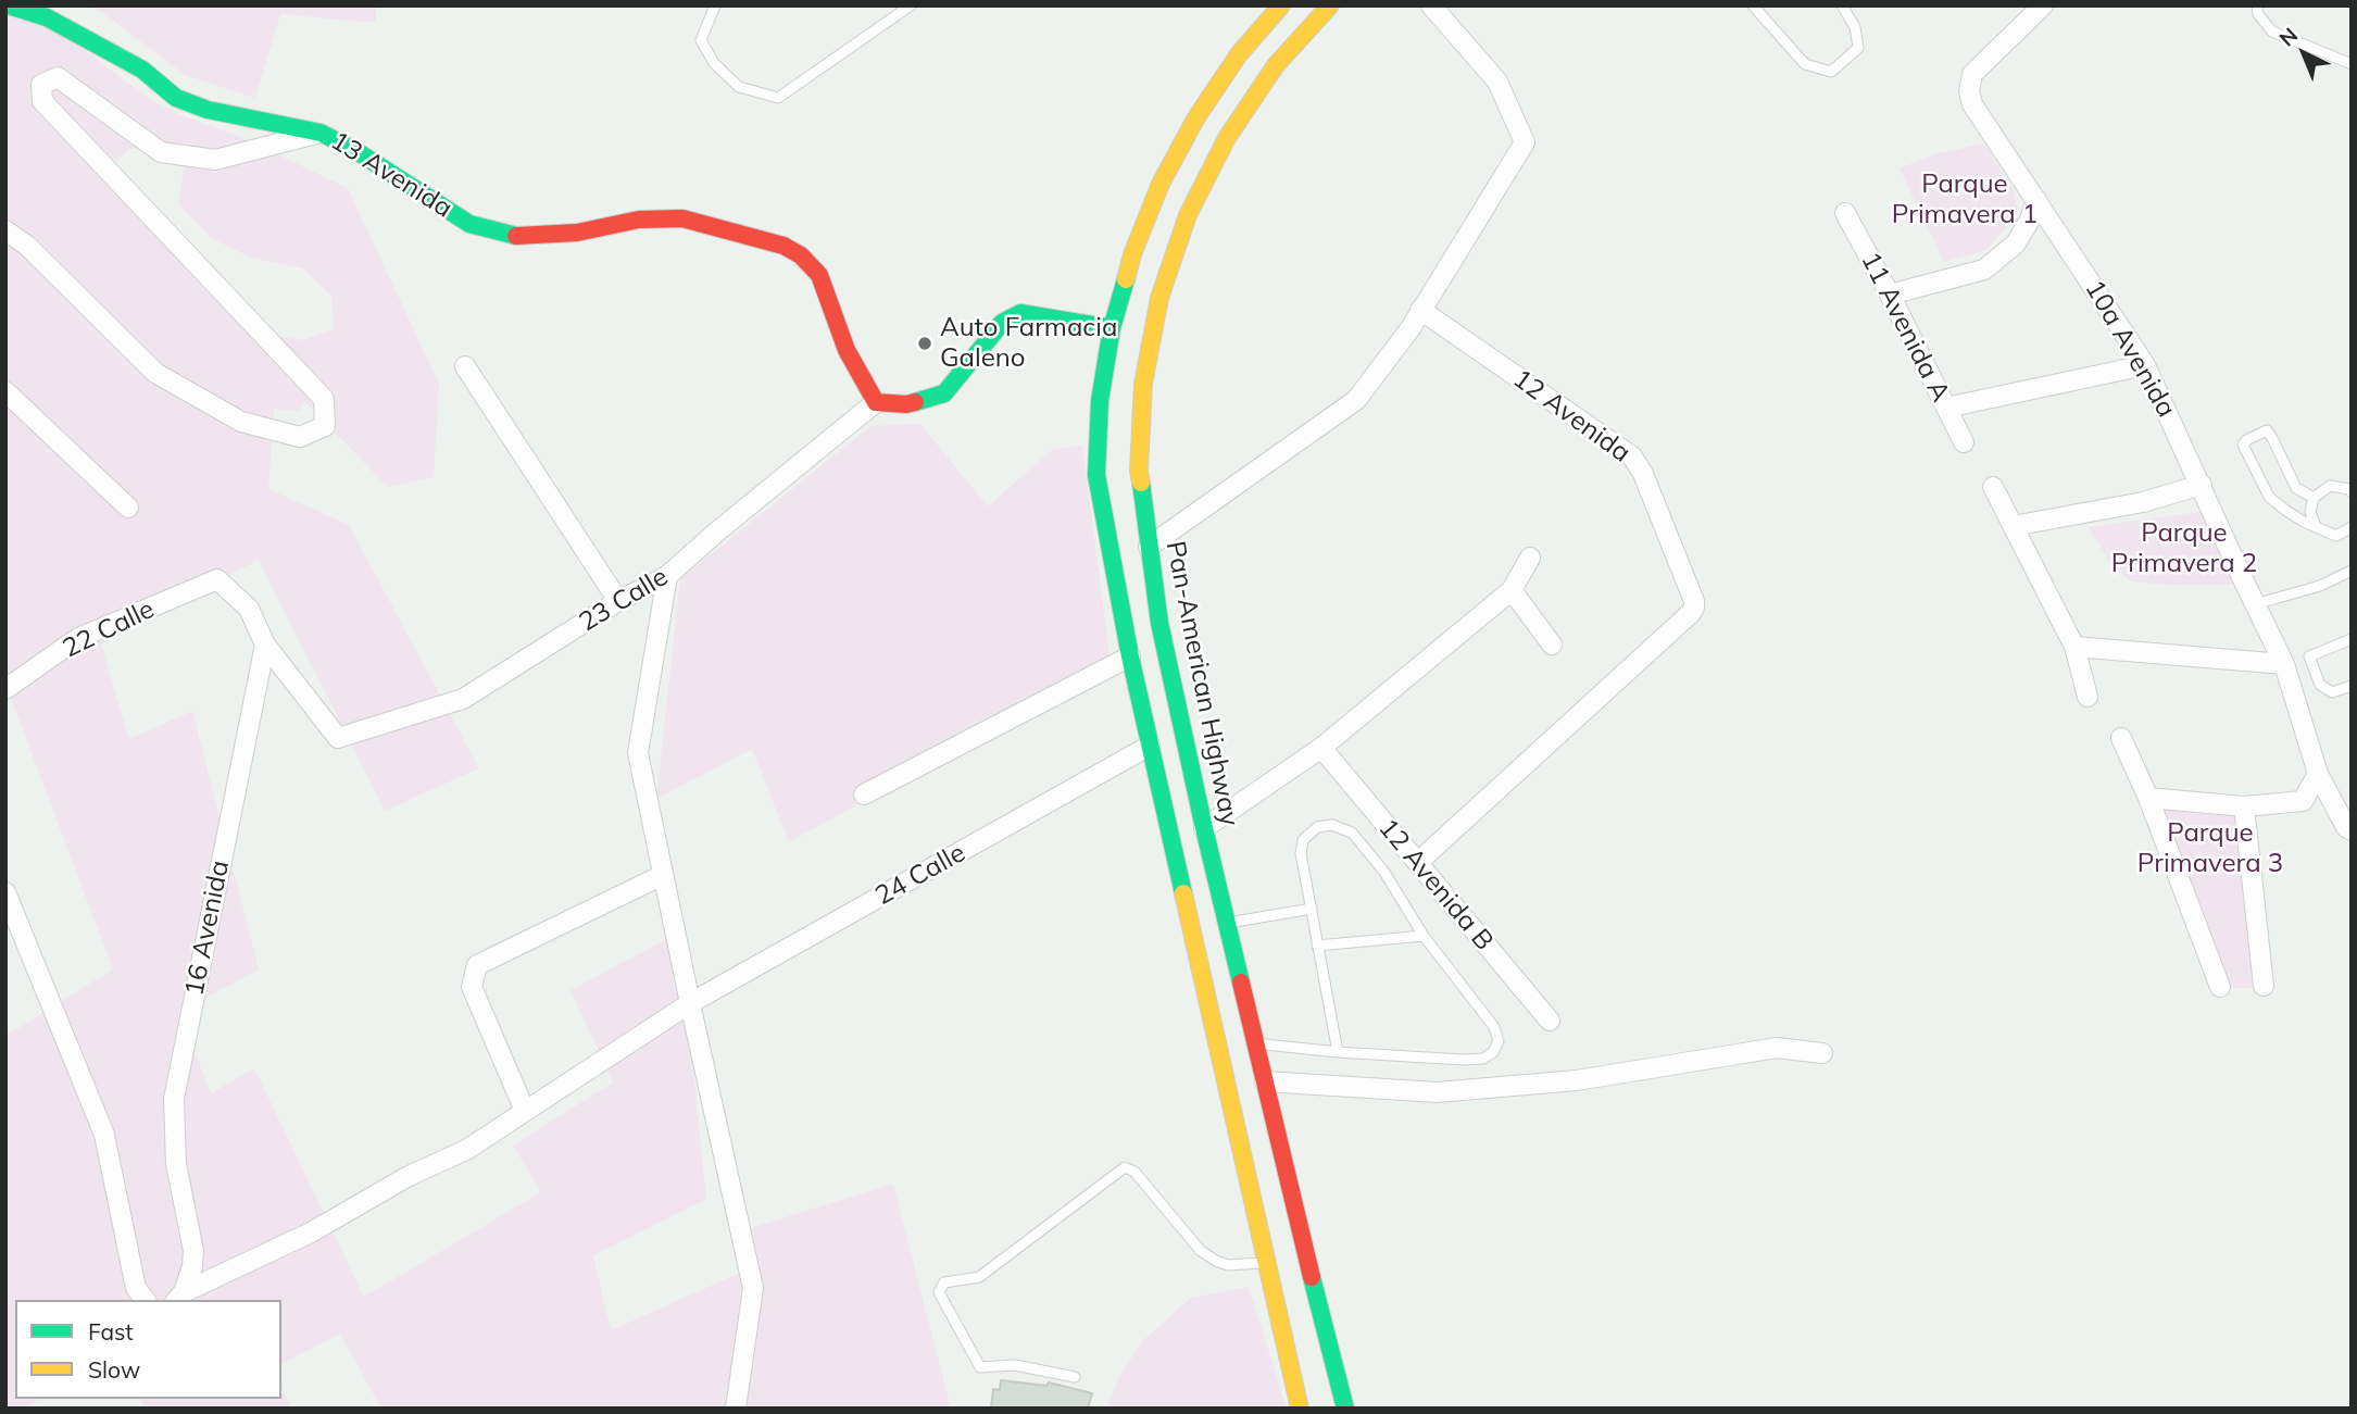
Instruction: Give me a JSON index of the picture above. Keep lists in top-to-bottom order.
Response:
{
  "streets": {
    "main road": ["13 Avenida", "Pan-American Highway"],
    "street": [
      "11 Avenida A",
      "10a Avenida",
      "12 Avenida",
      "23 Calle",
      "22 Calle",
      "24 Calle",
      "12 Avenida B",
      "16 Avenida"
    ]
  },
  "crossings": [
    ["13 Avenida", "23 Calle"],
    ["12 Avenida", "12 Avenida B"],
    ["23 Calle", "22 Calle"],
    ["23 Calle", "16 Avenida"],
    ["22 Calle", "16 Avenida"],
    ["24 Calle", "16 Avenida"]
  ],
  "parks": ["Parque Primavera 1", "Parque Primavera 2", "Parque Primavera 3"],
  "places": ["Auto Farmacia Galeno"],
  "legend": ["Fast", "Slow"],
  "north": "top left"
}
